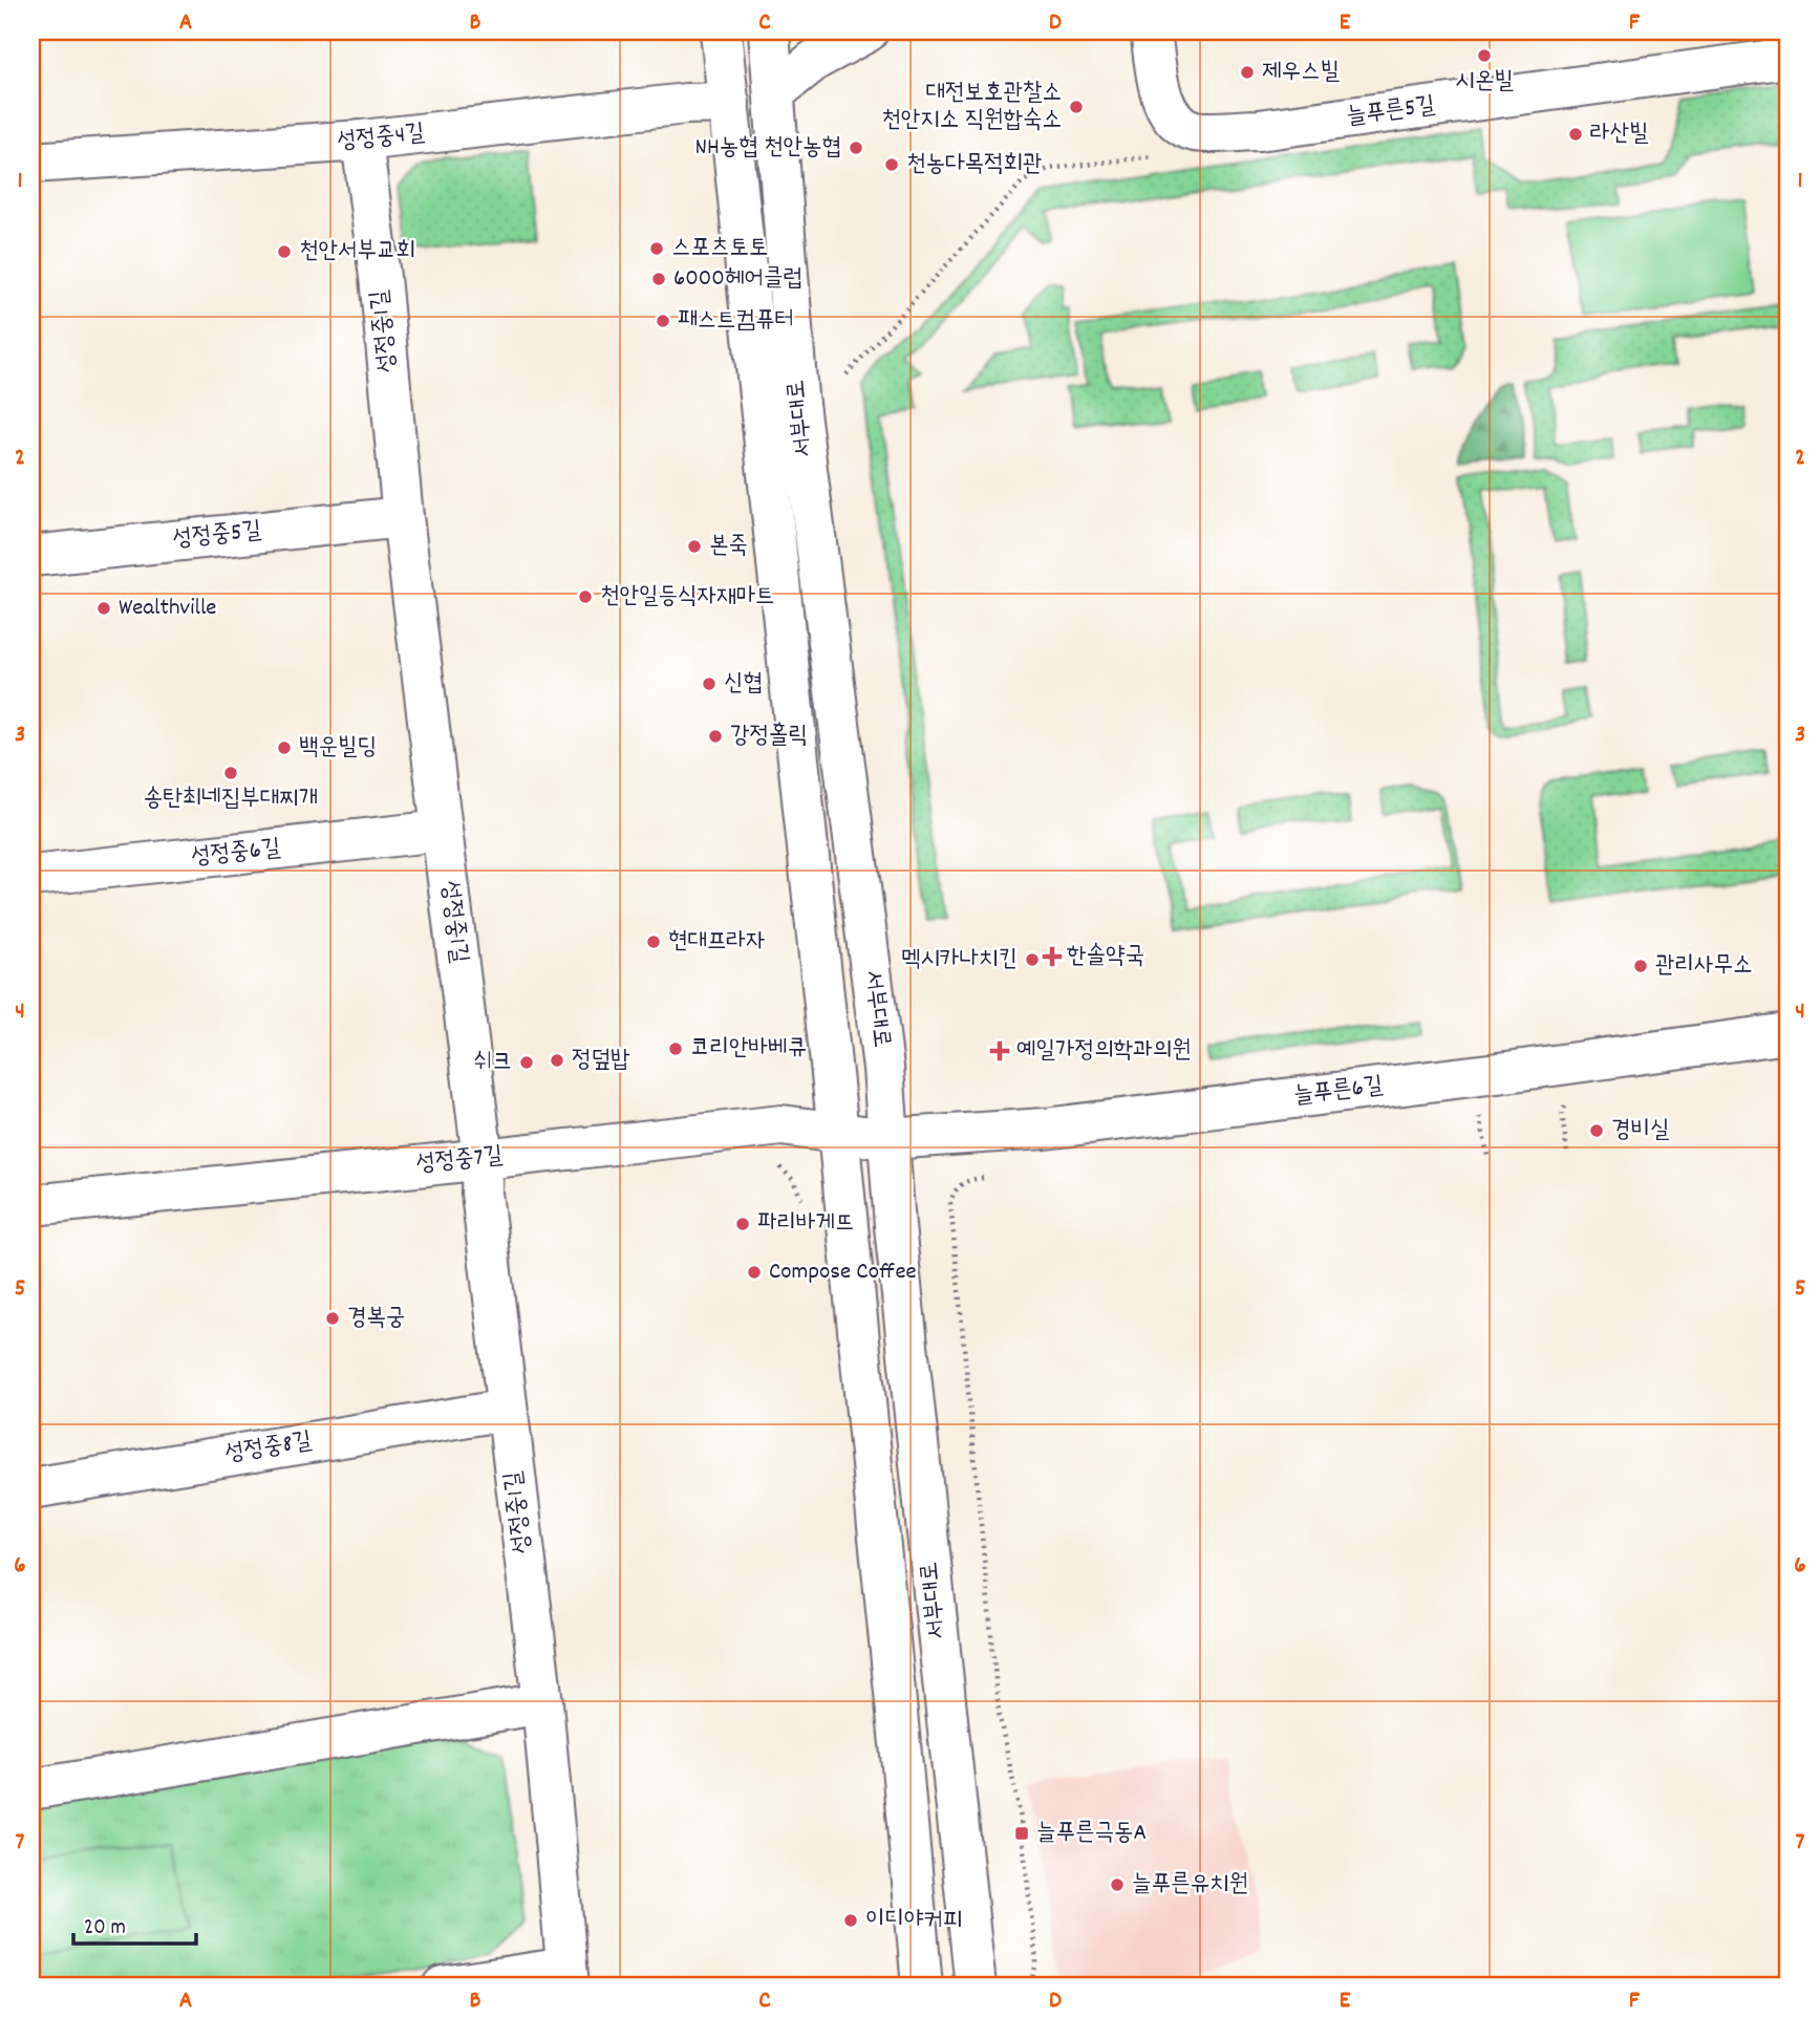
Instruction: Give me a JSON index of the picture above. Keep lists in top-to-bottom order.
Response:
{
  "streets": {
    "street": [
      "늘푸른5길",
      "성정중4길",
      "성정중1길",
      "서부대로",
      "성정중5길",
      "성정중6길",
      "늘푸른6길",
      "성정중7길",
      "성정중8길"
    ]
  },
  "crossings": [
    ["성정중4길", "성정중1길"],
    ["성정중4길", "서부대로"],
    ["성정중1길", "성정중5길"],
    ["성정중1길", "성정중6길"],
    ["성정중1길", "성정중7길"],
    ["성정중1길", "성정중8길"],
    ["서부대로", "늘푸른6길"],
    ["서부대로", "성정중7길"],
    ["늘푸른6길", "성정중7길"]
  ],
  "places": {
    "other": [
      "시온빌",
      "제우스빌",
      "대전보호관찰소 천안지소 직원합숙소",
      "라산빌",
      "NH농협 천안농협",
      "천농다목적회관",
      "스포츠토토",
      "천안서부교회",
      "6000헤어클럽",
      "패스트컴퓨터",
      "본죽",
      "천안일등식자재마트",
      "Wealthville",
      "신협",
      "강정홀릭",
      "백운빌딩",
      "송탄최네집부대찌개",
      "현대프라자",
      "멕시카나치킨",
      "관리사무소",
      "코리안바베큐",
      "정덮밥",
      "쉬크",
      "경비실",
      "파리바게뜨",
      "Compose Coffee",
      "경복궁",
      "늘푸른유치원",
      "이디야커피"
    ],
    "health": ["한솔약국", "예일가정의학과의원"],
    "transit": ["늘푸른극동A"]
  },
  "scale_bar": "20 m",
  "grid": {
    "columns": [
      "A",
      "B",
      "C",
      "D",
      "E",
      "F"
    ],
    "rows": [
      "1",
      "2",
      "3",
      "4",
      "5",
      "6",
      "7"
    ]
  }
}
